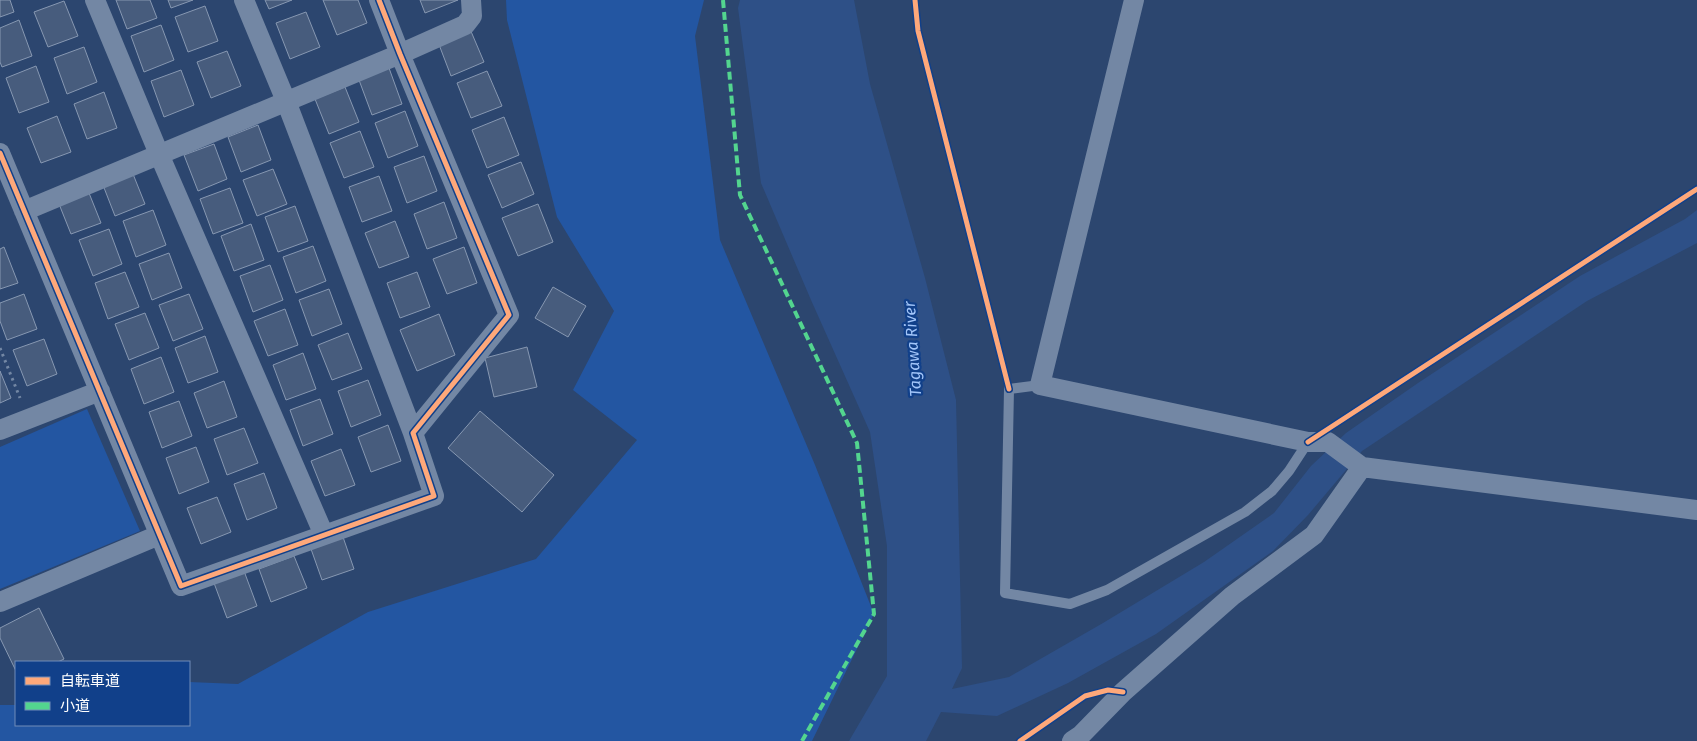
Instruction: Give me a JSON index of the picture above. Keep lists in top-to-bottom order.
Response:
{
  "water": ["Tagawa River"],
  "legend": ["自転車道", "小道"]
}
